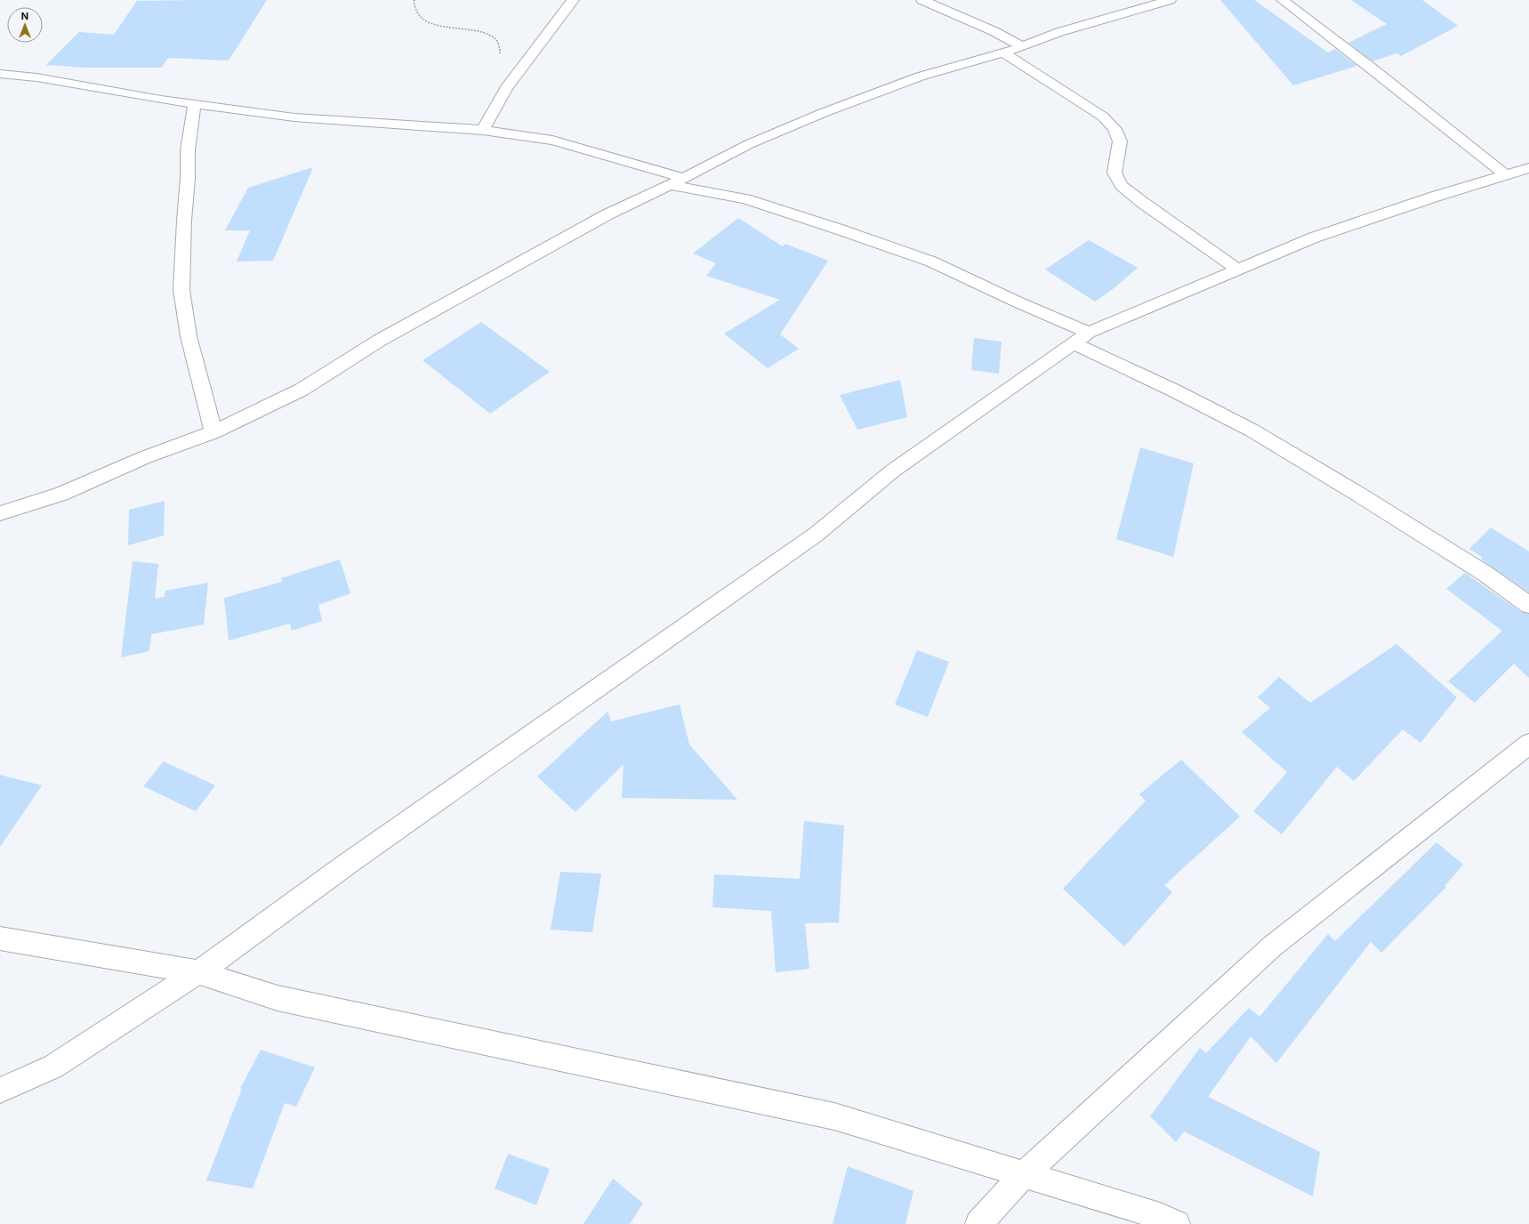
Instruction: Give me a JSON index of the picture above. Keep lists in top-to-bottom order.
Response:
{
  "north": "top"
}
